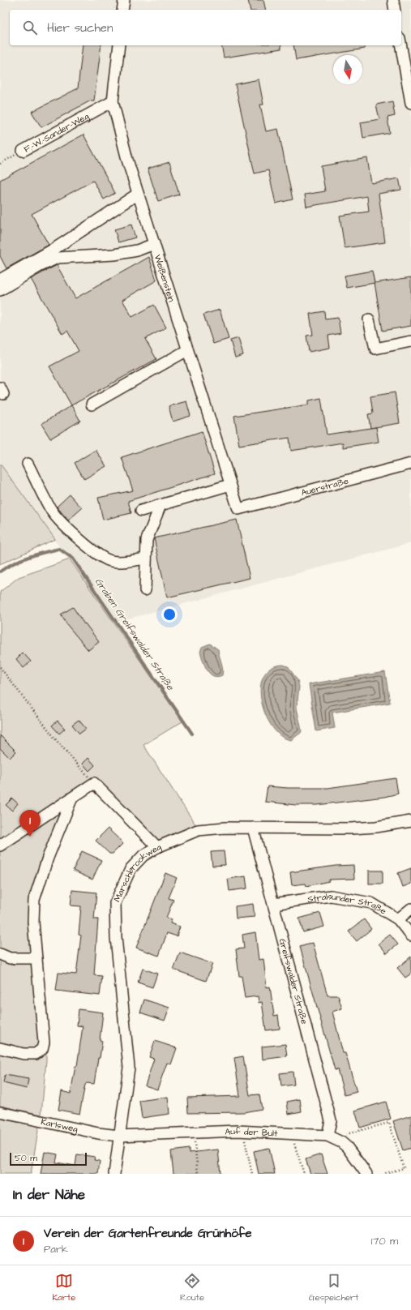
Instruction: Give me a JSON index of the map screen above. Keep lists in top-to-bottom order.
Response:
{
  "streets": {
    "street": [
      "F.-W.-Sander-Weg",
      "Weißenstein",
      "Auerstraße",
      "Marschbrookweg",
      "Stralsunder Straße",
      "Greifswalder Straße",
      "Karlsweg",
      "Auf der Bult"
    ]
  },
  "crossings": [
    ["F.-W.-Sander-Weg", "Weißenstein"],
    ["Weißenstein", "Auerstraße"],
    ["Marschbrookweg", "Greifswalder Straße"],
    ["Marschbrookweg", "Karlsweg"],
    ["Marschbrookweg", "Auf der Bult"],
    ["Stralsunder Straße", "Greifswalder Straße"],
    ["Greifswalder Straße", "Auf der Bult"],
    ["Karlsweg", "Auf der Bult"]
  ],
  "water": ["Graben Greifswalder Straße"],
  "scale_bar": "50 m",
  "north": "bottom",
  "page": {
    "search": "Hier suchen",
    "pins": "1",
    "scale": "50 m",
    "heading": "In der Nähe",
    "list": [
      {
        "mark": "1",
        "name": "Verein der Gartenfreunde Grünhöfe",
        "note": "Park",
        "value": "170 m"
      }
    ],
    "nav": ["Karte", "Route", "Gespeichert"]
  }
}
